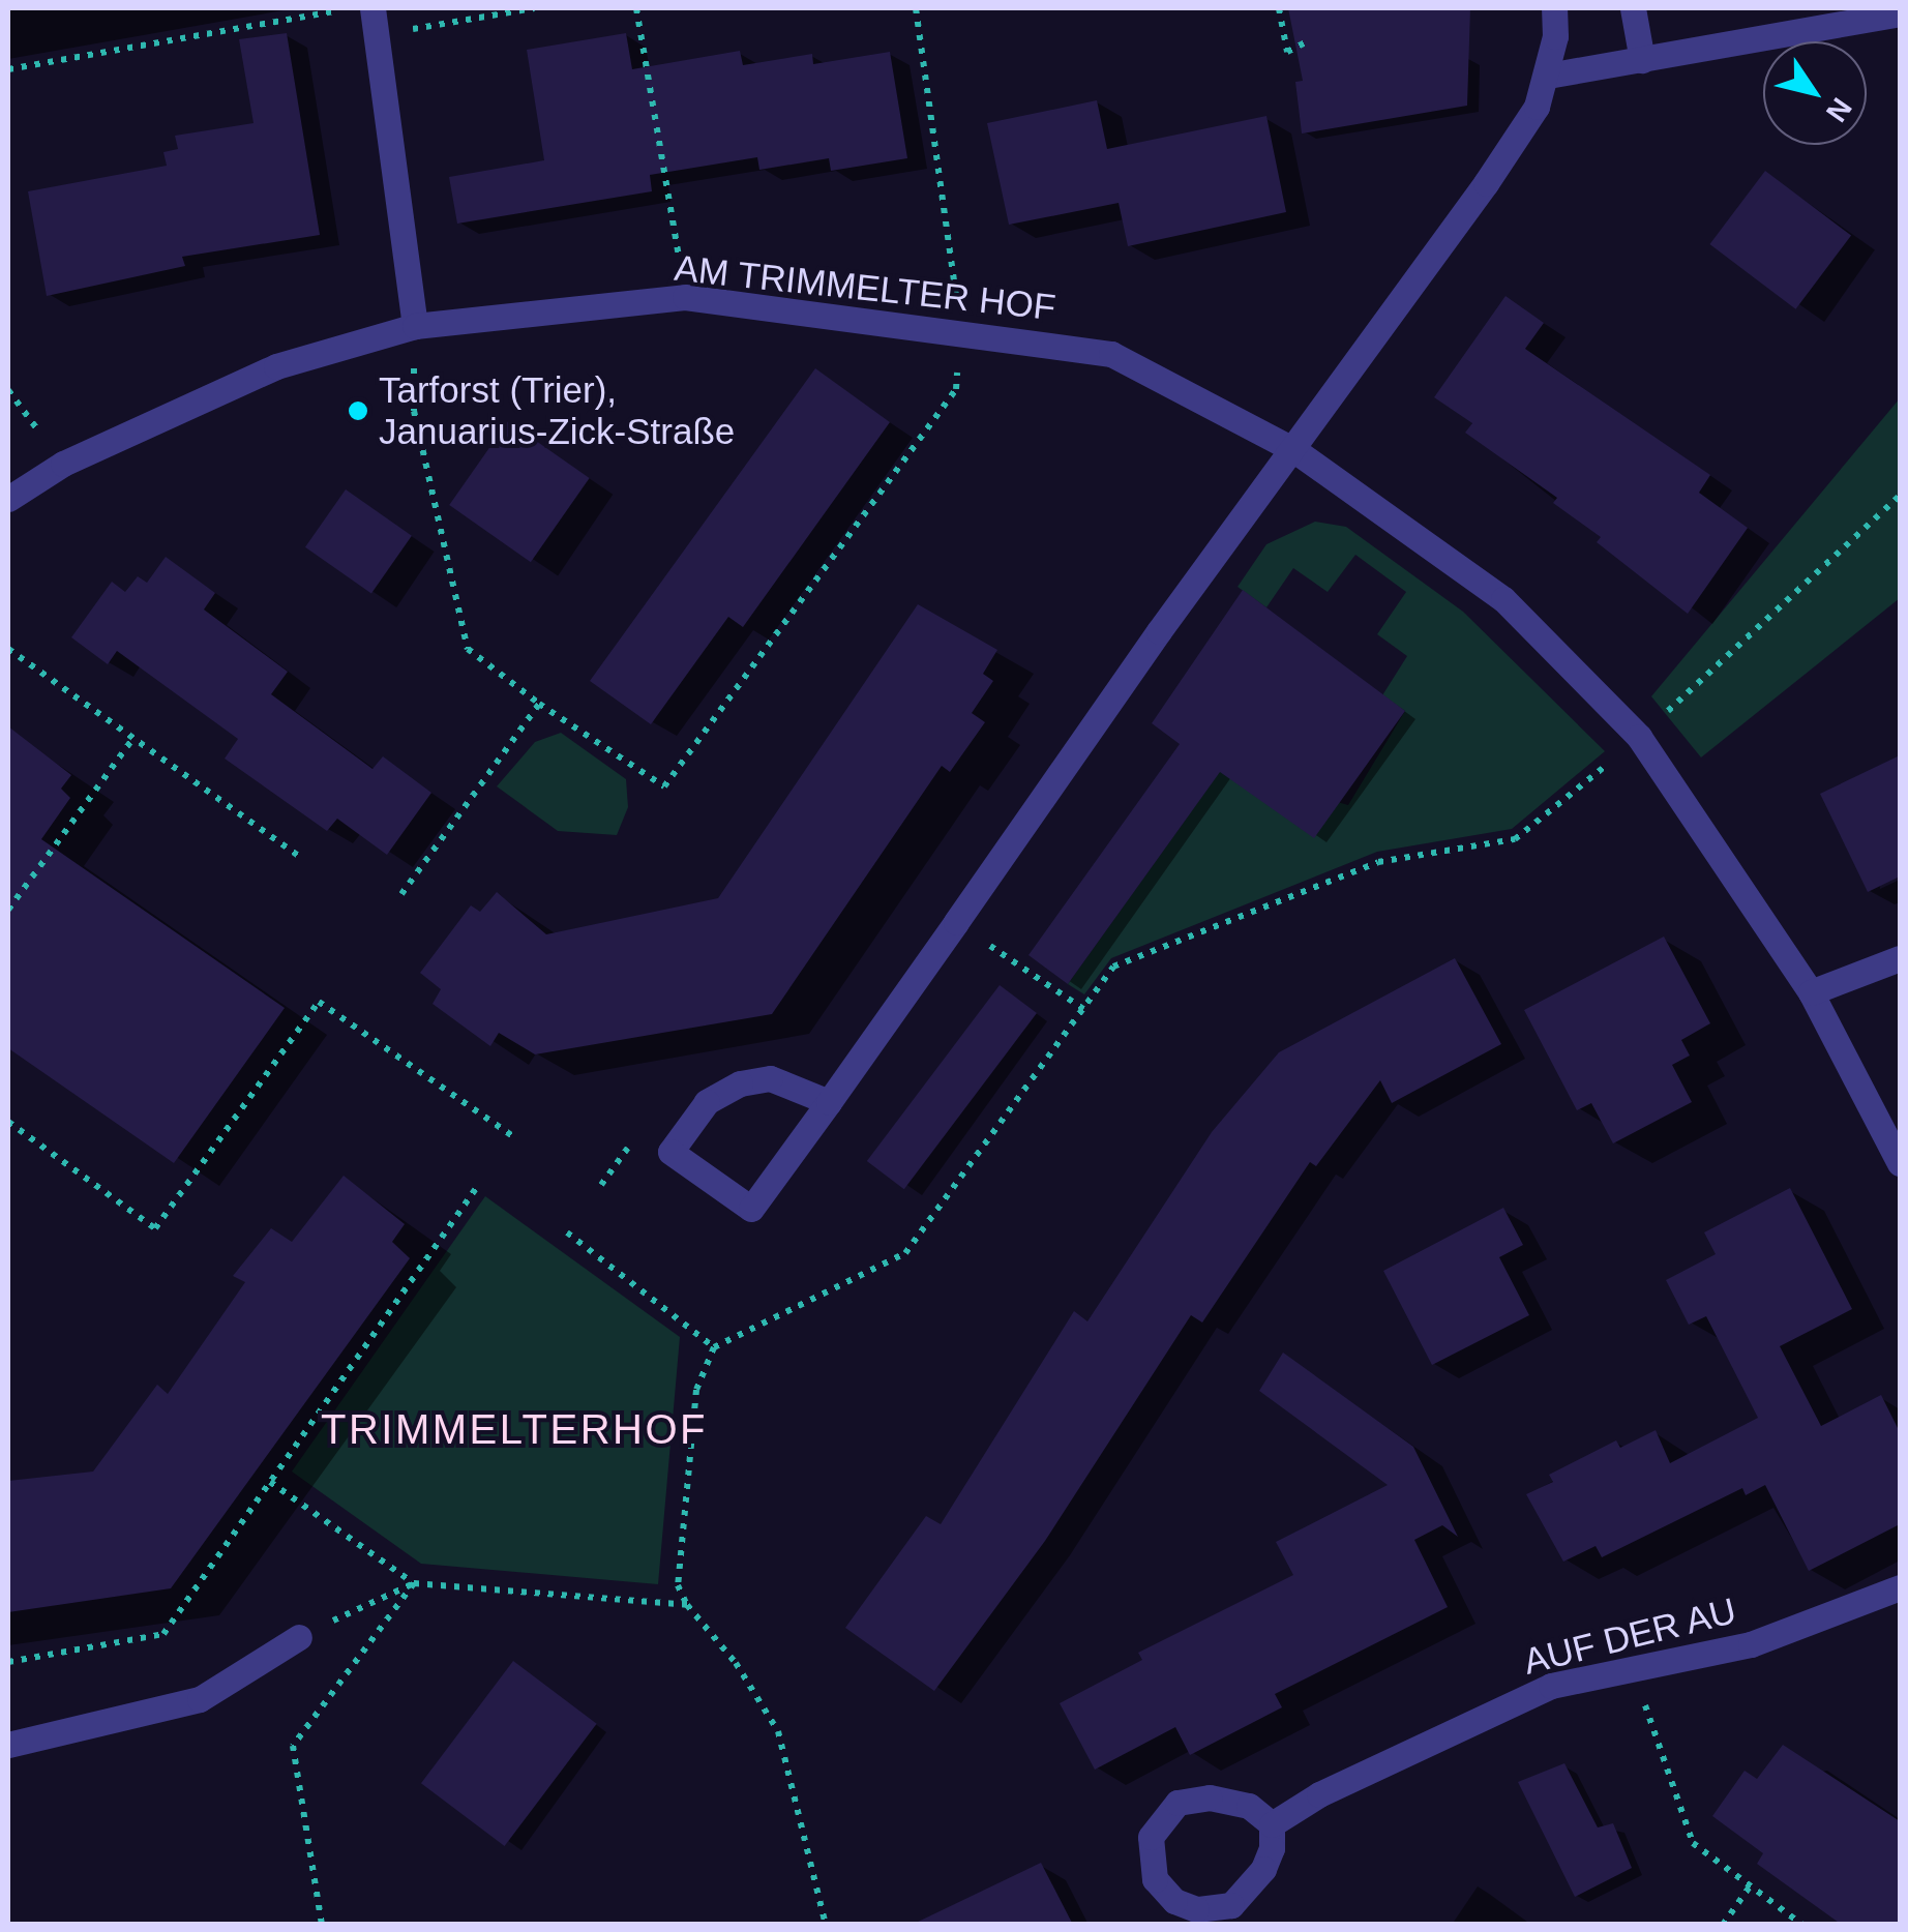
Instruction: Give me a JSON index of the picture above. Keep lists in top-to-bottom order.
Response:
{
  "streets": {
    "street": ["AM TRIMMELTER HOF", "AUF DER AU"]
  },
  "districts": ["TRIMMELTERHOF"],
  "places": ["Tarforst (Trier), Januarius-Zick-Straße"],
  "north": "bottom right"
}
